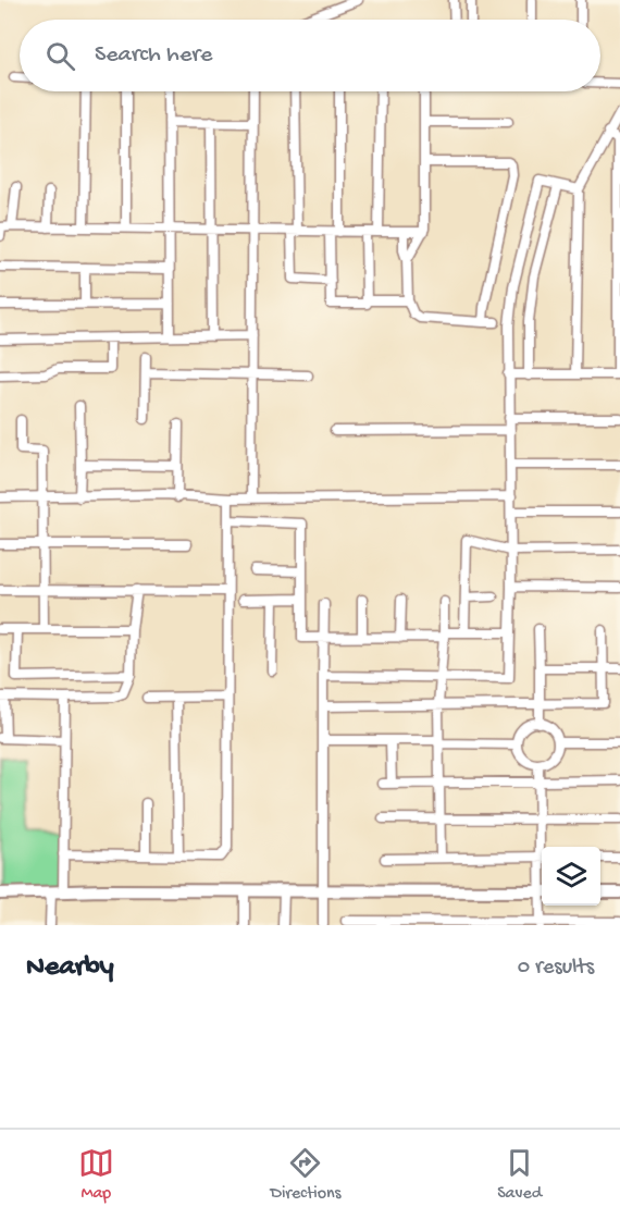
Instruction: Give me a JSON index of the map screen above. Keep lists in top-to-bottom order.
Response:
{
  "page": {
    "search": "Search here",
    "heading": ["Nearby", "0 results"],
    "nav": ["Map", "Directions", "Saved"]
  }
}
